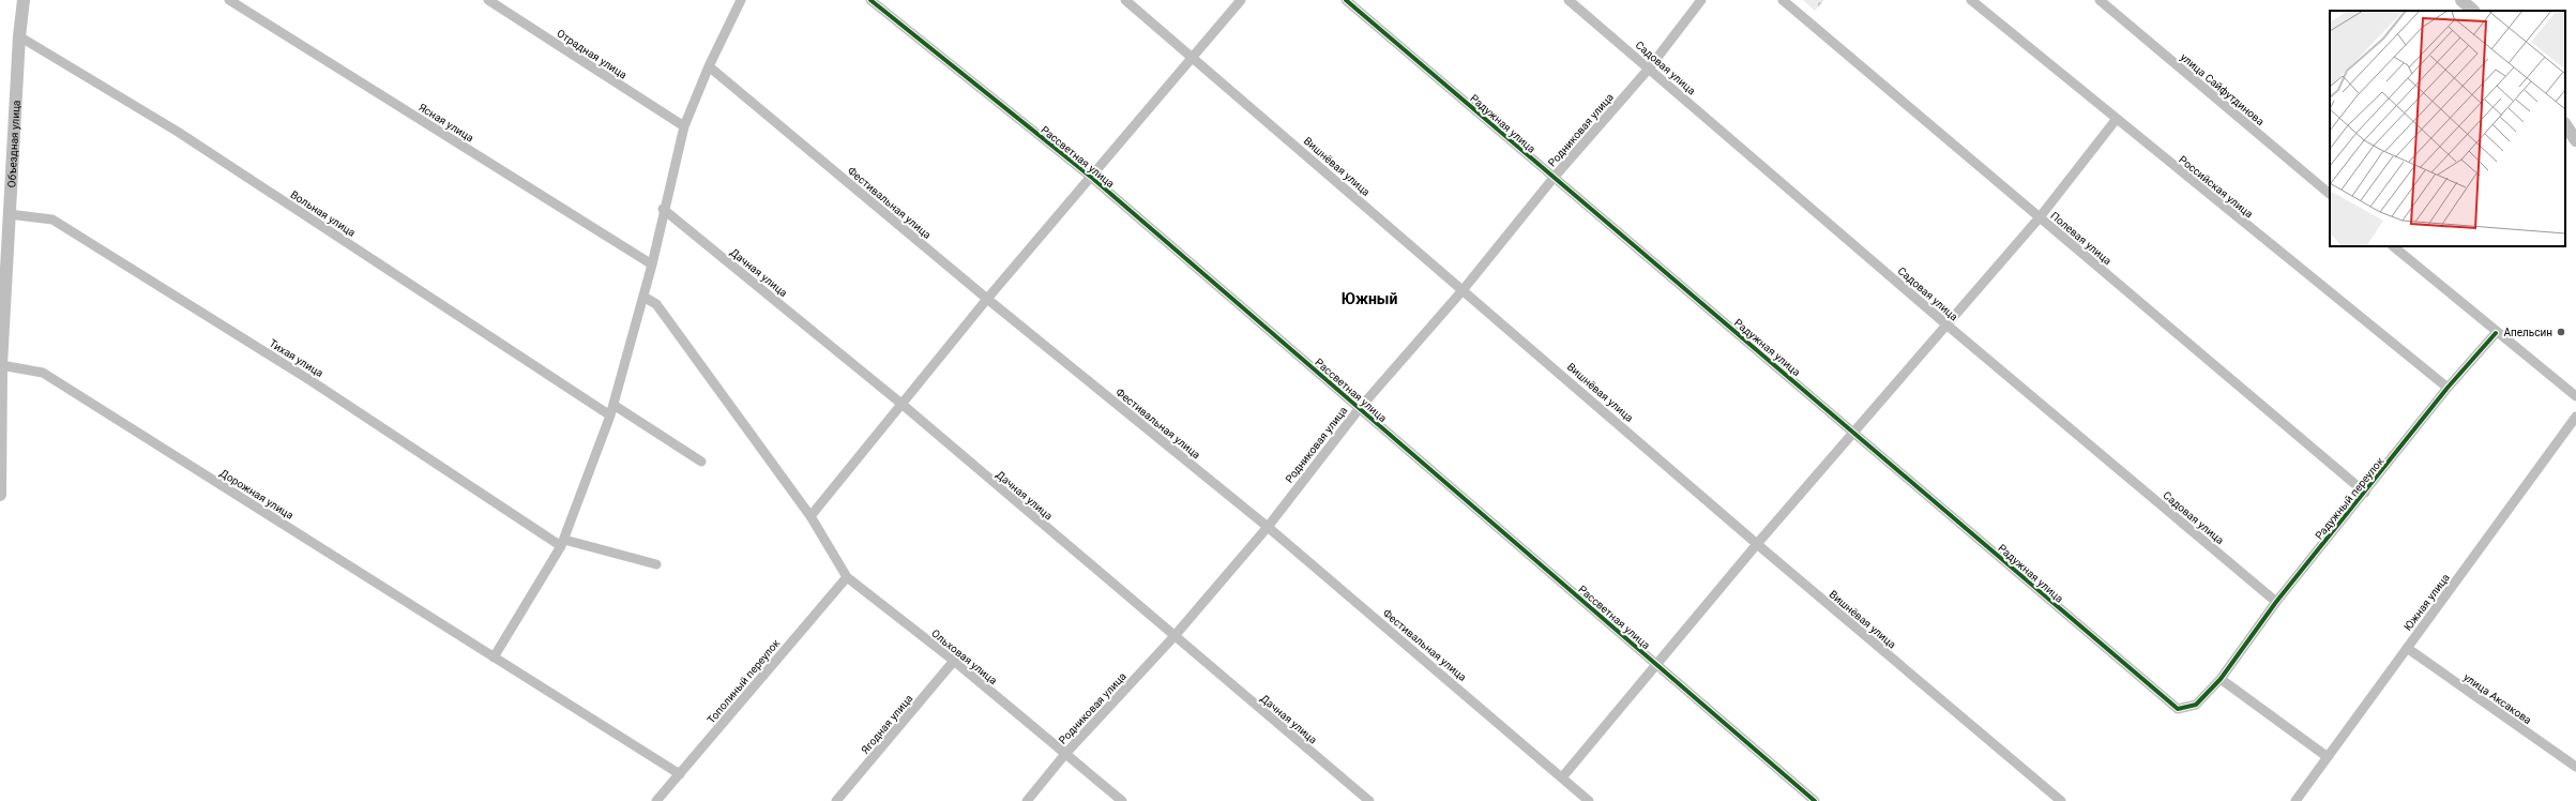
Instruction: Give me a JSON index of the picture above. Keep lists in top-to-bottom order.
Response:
{
  "streets": {
    "main road": ["Объездная улица"],
    "street": [
      "Отрадная улица",
      "Садовая улица",
      "улица Сайфутдинова",
      "Ясная улица",
      "Радужная улица",
      "Родниковая улица",
      "Рассветная улица",
      "Вишнёвая улица",
      "Российская улица",
      "Фестивальная улица",
      "Вольная улица",
      "Полевая улица",
      "Дачная улица",
      "Тихая улица",
      "Дорожная улица",
      "Радужный переулок",
      "Южная улица",
      "Ольховая улица",
      "Тополиный переулок",
      "улица Аксакова",
      "Ягодная улица"
    ]
  },
  "crossings": [
    ["Садовая улица", "Родниковая улица"],
    ["Садовая улица", "Радужный переулок"],
    ["Радужная улица", "Родниковая улица"],
    ["Радужная улица", "Радужный переулок"],
    ["Родниковая улица", "Рассветная улица"],
    ["Родниковая улица", "Вишнёвая улица"],
    ["Родниковая улица", "Фестивальная улица"],
    ["Родниковая улица", "Дачная улица"],
    ["Родниковая улица", "Ольховая улица"],
    ["Объездная улица", "Вольная улица"],
    ["Объездная улица", "Тихая улица"],
    ["Объездная улица", "Дорожная улица"],
    ["Российская улица", "Радужный переулок"],
    ["Полевая улица", "Радужный переулок"],
    ["Дорожная улица", "Тополиный переулок"],
    ["Южная улица", "улица Аксакова"],
    ["Ольховая улица", "Тополиный переулок"],
    ["Ольховая улица", "Ягодная улица"]
  ],
  "districts": ["Южный"],
  "places": ["Апельсин"]
}
